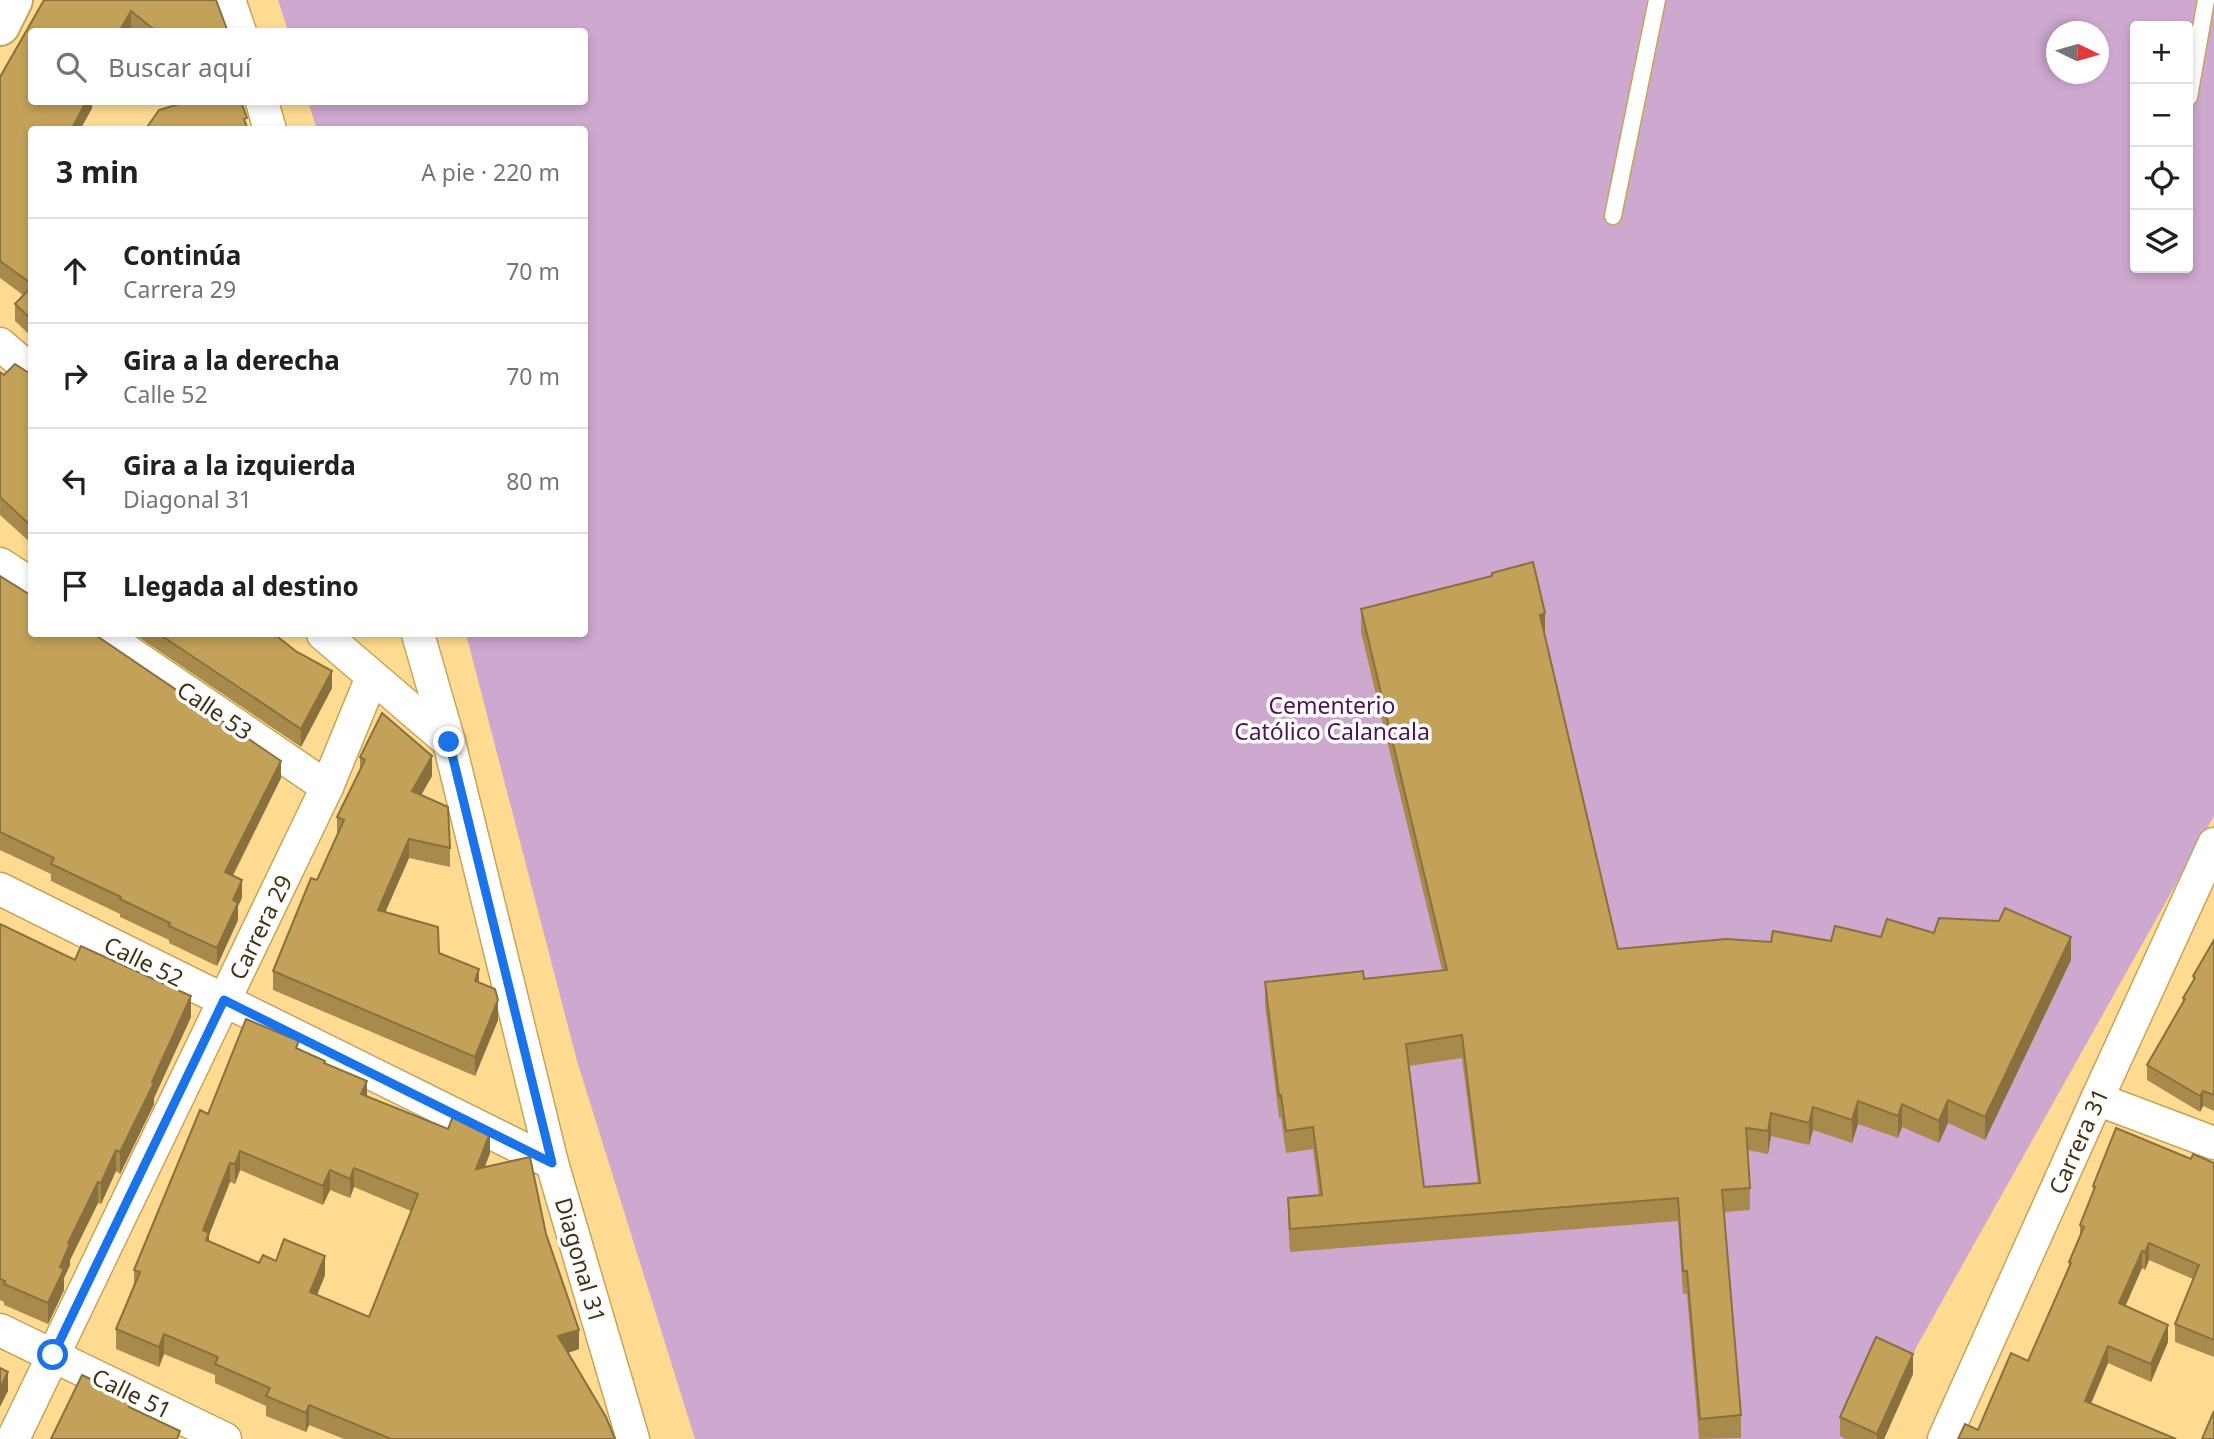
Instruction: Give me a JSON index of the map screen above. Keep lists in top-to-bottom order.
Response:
{
  "streets": {
    "street": [
      "Calle 53",
      "Carrera 29",
      "Calle 52",
      "Carrera 31",
      "Diagonal 31",
      "Calle 51"
    ]
  },
  "crossings": [
    ["Calle 53", "Carrera 29"],
    ["Carrera 29", "Calle 52"],
    ["Carrera 29", "Calle 51"],
    ["Calle 52", "Diagonal 31"]
  ],
  "parks": ["Cementerio Católico Calancala"],
  "north": "right",
  "page": {
    "map_buttons": ["+", "−"],
    "search": "Buscar aquí",
    "heading": ["3 min", "A pie · 220 m"],
    "list": [
      ["Continúa", "Carrera 29", "70 m"],
      ["Gira a la derecha", "Calle 52", "70 m"],
      ["Gira a la izquierda", "Diagonal 31", "80 m"],
      "Llegada al destino"
    ]
  }
}
